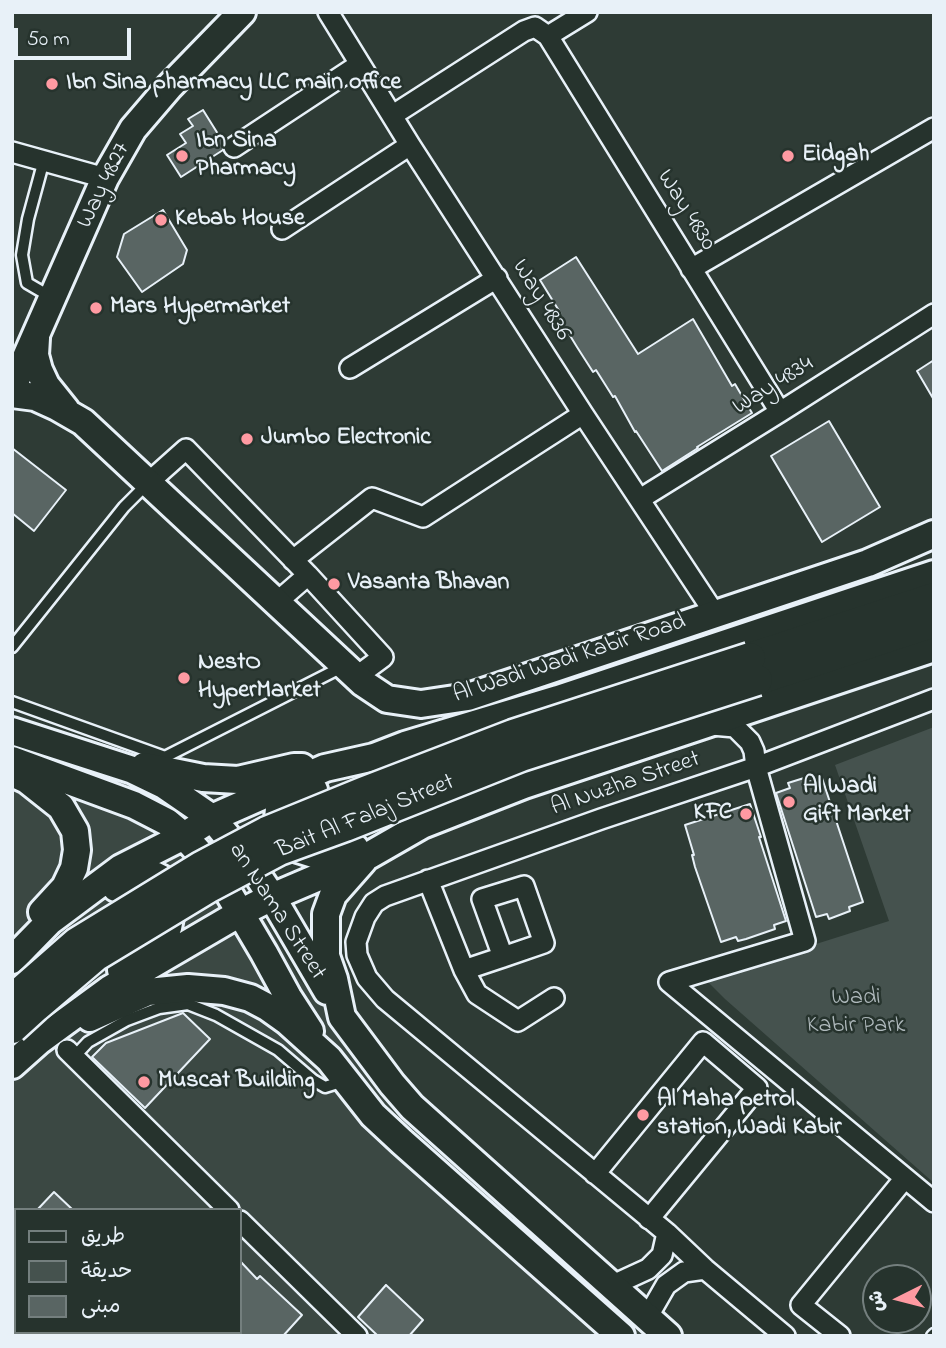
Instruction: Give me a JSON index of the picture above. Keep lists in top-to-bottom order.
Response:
{
  "streets": {
    "main road": ["Bait Al Falaj Street"],
    "street": [
      "Way 4827",
      "Way 4830",
      "Way 4836",
      "Way 4834",
      "Al Wadi Wadi Kabir Road",
      "Al Nuzha Street",
      "an Nama Street"
    ]
  },
  "crossings": [
    ["Way 4827", "Al Wadi Wadi Kabir Road"],
    ["Way 4830", "Way 4834"],
    ["Way 4836", "Way 4834"],
    ["Way 4836", "Al Wadi Wadi Kabir Road"]
  ],
  "parks": ["Wadi Kabir Park"],
  "places": [
    "Ibn Sina pharmacy LLC main office",
    "Ibn Sina Pharmacy",
    "Eidgah",
    "Kebab House",
    "Mars Hypermarket",
    "Jumbo Electronic",
    "Vasanta Bhavan",
    "NestO HyperMarket",
    "Al Wadi Gift Market",
    "KFC",
    "Muscat Building",
    "Al Maha petrol station, Wadi Kabir"
  ],
  "legend": ["طريق", "حديقة", "مبنى"],
  "scale_bar": "50 m",
  "north": "left"
}
